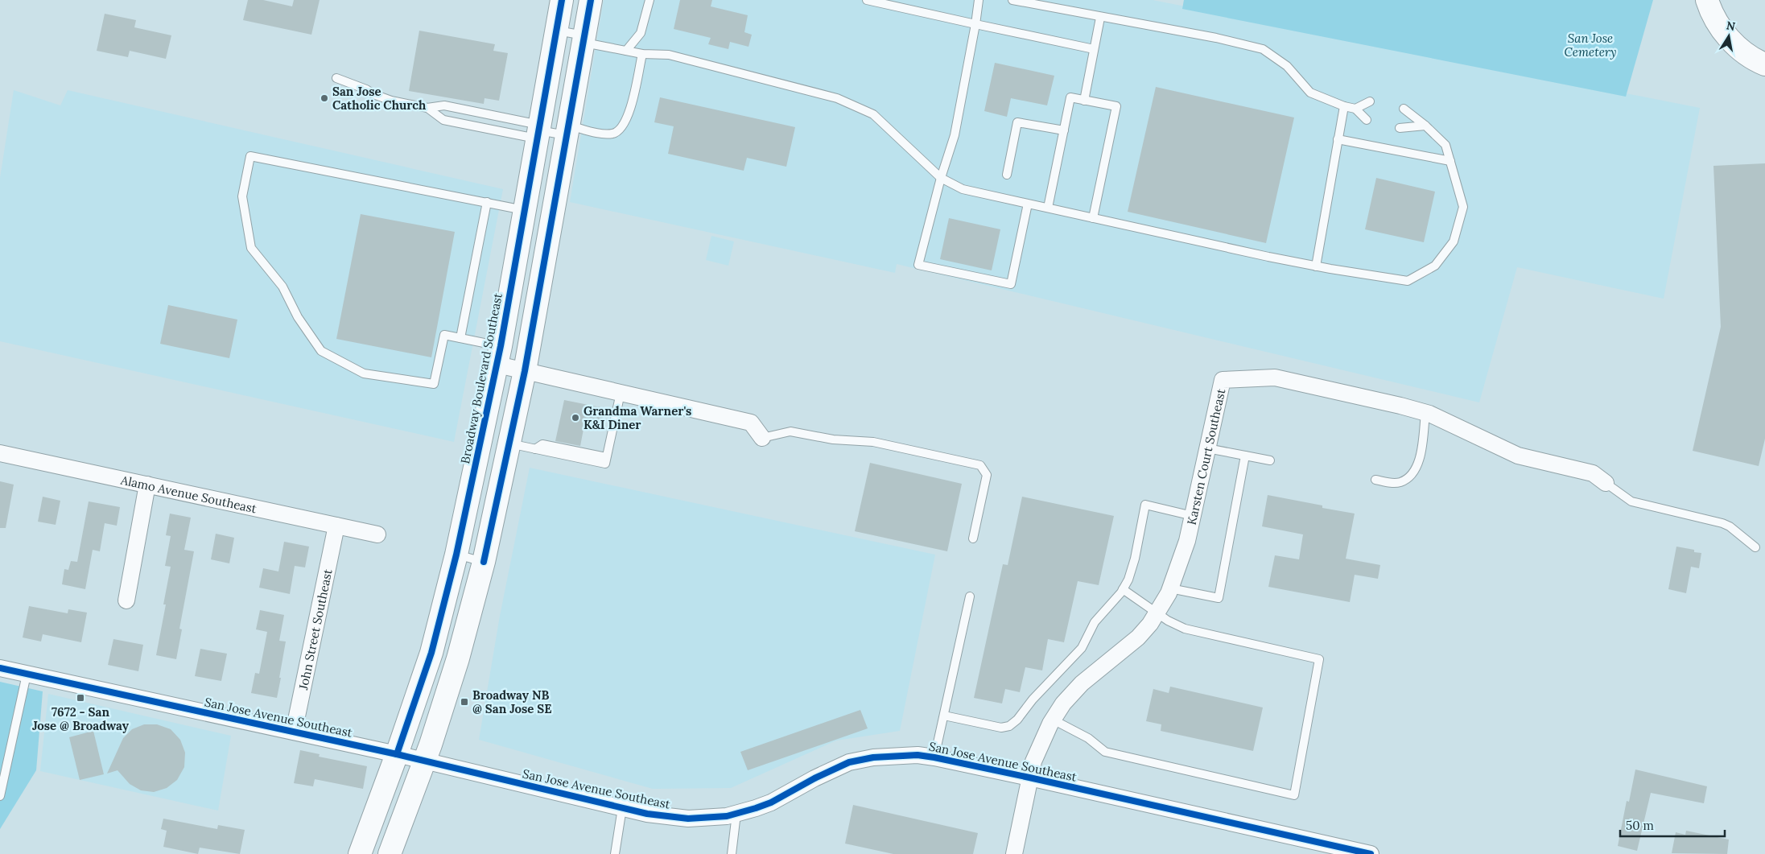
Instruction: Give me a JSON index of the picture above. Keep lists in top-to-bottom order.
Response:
{
  "streets": {
    "main road": ["Broadway Boulevard Southeast"],
    "street": [
      "Karsten Court Southeast",
      "Alamo Avenue Southeast",
      "John Street Southeast",
      "San Jose Avenue Southeast"
    ]
  },
  "crossings": [
    ["Broadway Boulevard Southeast", "San Jose Avenue Southeast"],
    ["Karsten Court Southeast", "San Jose Avenue Southeast"],
    ["Alamo Avenue Southeast", "John Street Southeast"],
    ["John Street Southeast", "San Jose Avenue Southeast"]
  ],
  "parks": ["San Jose Cemetery"],
  "places": {
    "other": ["San Jose Catholic Church", "Grandma Warner's K&I Diner"],
    "transit": ["7672 - San Jose @ Broadway", "Broadway NB @ San Jose SE"]
  },
  "scale_bar": "50 m",
  "north": "top"
}
